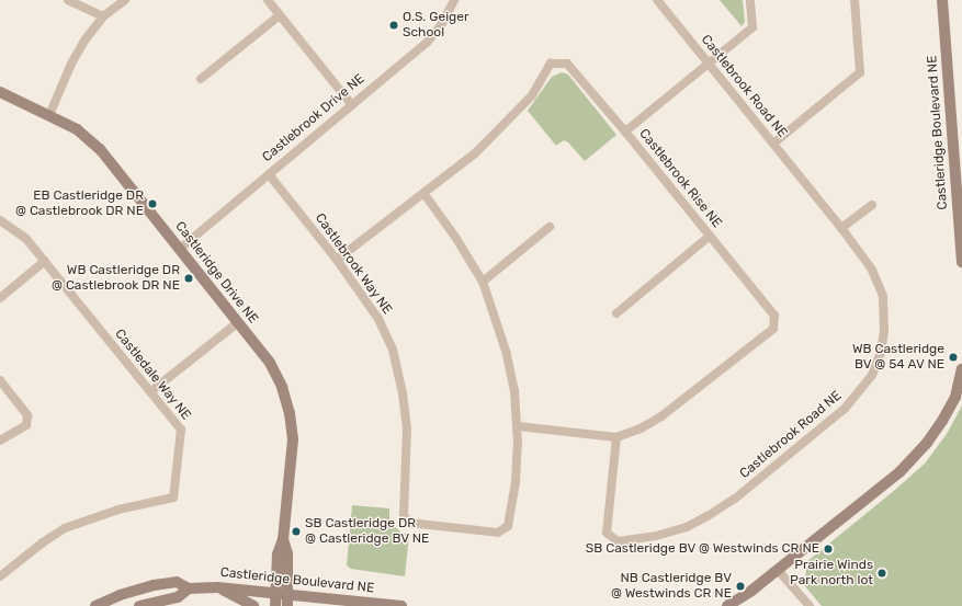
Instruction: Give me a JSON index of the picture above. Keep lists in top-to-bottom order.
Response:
{
  "streets": {
    "street": [
      "Castlebrook Road NE",
      "Castlebrook Drive NE",
      "Castleridge Boulevard NE",
      "Castlebrook Rise NE",
      "Castlebrook Way NE",
      "Castleridge Drive NE",
      "Castledale Way NE"
    ]
  },
  "crossings": [
    ["Castlebrook Road NE", "Castlebrook Rise NE"],
    ["Castlebrook Drive NE", "Castlebrook Way NE"],
    ["Castlebrook Drive NE", "Castleridge Drive NE"],
    ["Castleridge Boulevard NE", "Castleridge Drive NE"],
    ["Castlebrook Rise NE", "Castlebrook Way NE"]
  ],
  "places": [
    "O.S. Geiger School",
    "EB Castleridge DR @ Castlebrook DR NE",
    "WB Castleridge DR @ Castlebrook DR NE",
    "WB Castleridge BV @ 54 AV NE",
    "SB Castleridge DR @ Castleridge BV NE",
    "SB Castleridge BV @ Westwinds CR NE",
    "Prairie Winds Park north lot",
    "NB Castleridge BV @ Westwinds CR NE"
  ]
}
